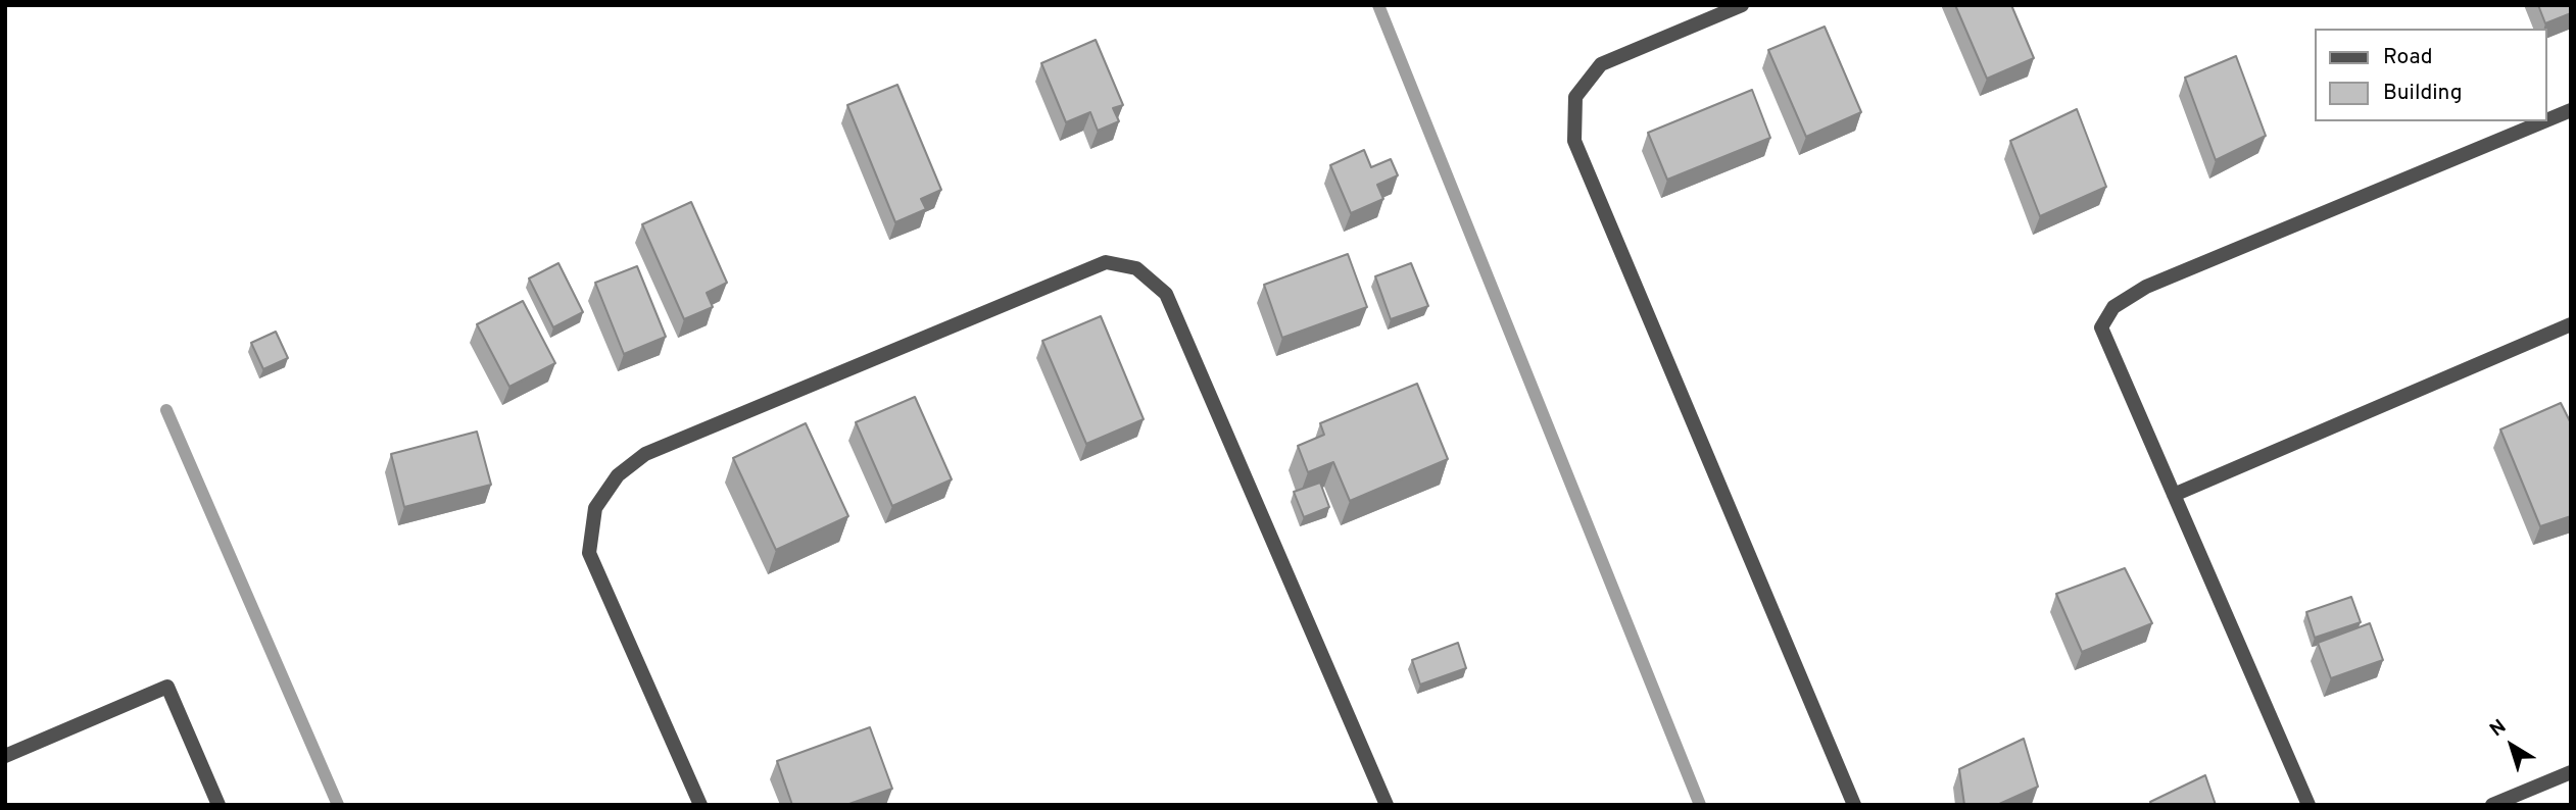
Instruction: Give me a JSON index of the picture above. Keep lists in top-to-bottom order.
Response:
{
  "legend": ["Road", "Building"],
  "north": "top left"
}
